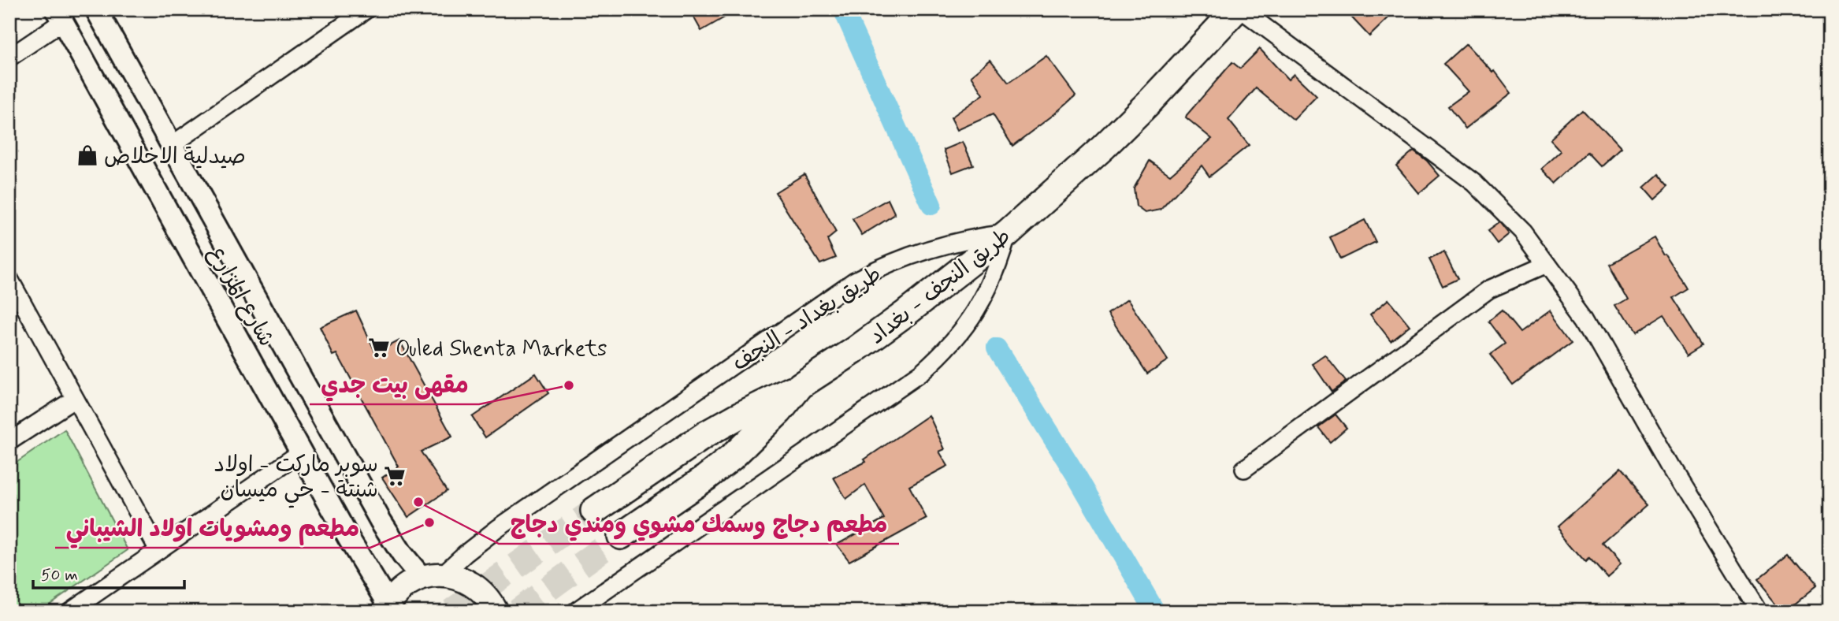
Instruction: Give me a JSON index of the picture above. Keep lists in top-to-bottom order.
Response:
{
  "streets": {
    "main road": ["طريق النجف - بغداد"],
    "street": ["شارع المزارع", "طريق بغداد - النجف"]
  },
  "crossings": [
    ["طريق النجف - بغداد", "طريق بغداد - النجف"],
    ["شارع المزارع", "طريق بغداد - النجف"]
  ],
  "places": {
    "shop": ["صيدلية الاخلاص"],
    "supermarket": ["Ouled Shenta Markets", "سوبر ماركت - اولاد شنتة - حي ميسان"],
    "other": ["مقهى بيت جدي", "مطعم دجاج وسمك مشوي ومندي دجاج", "مطعم ومشويات اولاد الشيباني"]
  },
  "scale_bar": "50 m"
}
